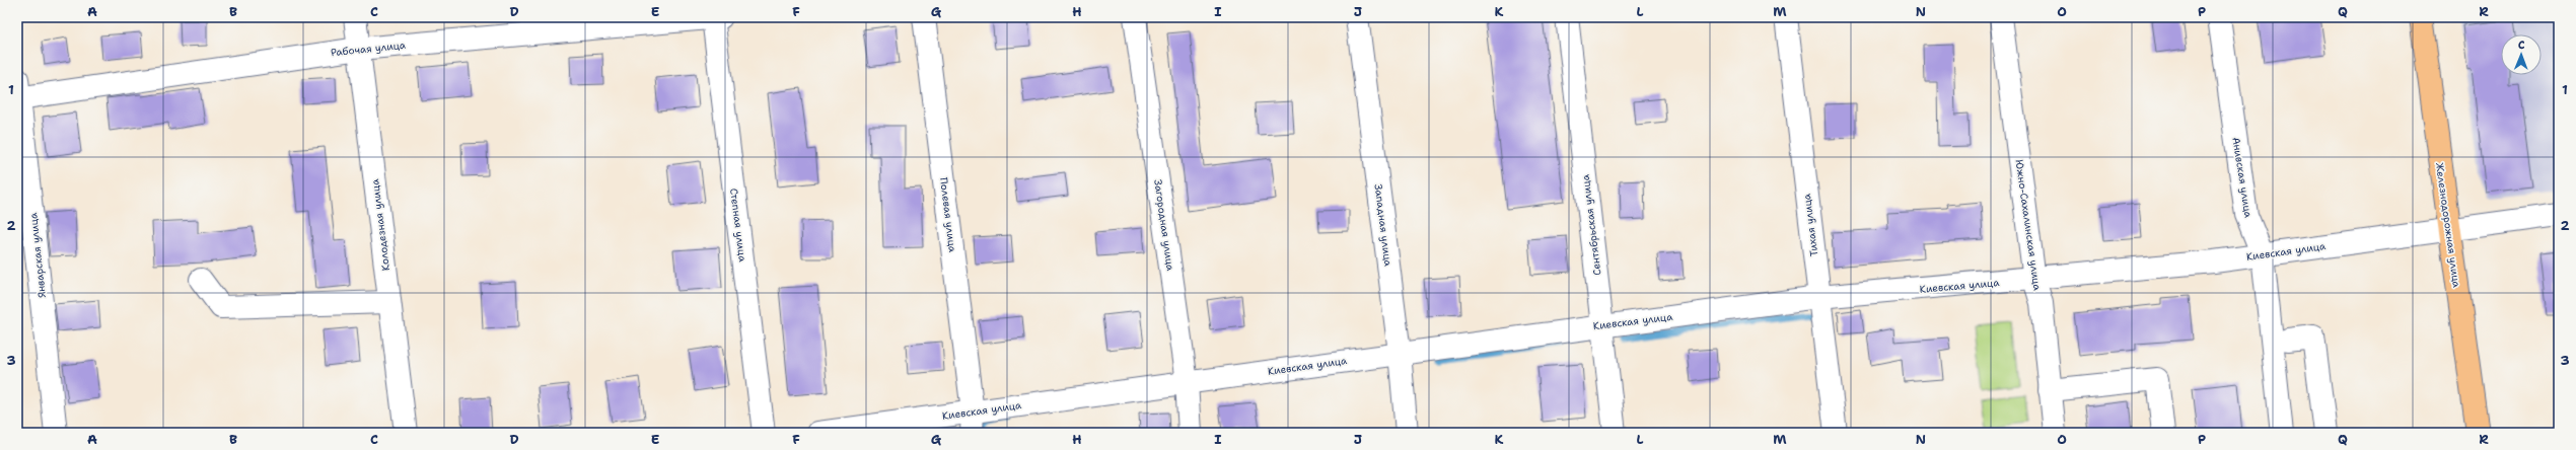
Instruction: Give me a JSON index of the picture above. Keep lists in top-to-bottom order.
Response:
{
  "streets": {
    "main road": ["Железнодорожная улица"],
    "street": [
      "Рабочая улица",
      "Анивская улица",
      "Полевая улица",
      "Колодезная улица",
      "Степная улица",
      "Загородная улица",
      "Западная улица",
      "Сентябрьская улица",
      "Тихая улица",
      "Южно-Сахалинская улица",
      "Киевская улица",
      "Январская улица"
    ]
  },
  "crossings": [
    ["Рабочая улица", "Колодезная улица"],
    ["Рабочая улица", "Степная улица"],
    ["Рабочая улица", "Январская улица"],
    ["Анивская улица", "Киевская улица"],
    ["Полевая улица", "Киевская улица"],
    ["Загородная улица", "Киевская улица"],
    ["Западная улица", "Киевская улица"],
    ["Сентябрьская улица", "Киевская улица"],
    ["Тихая улица", "Киевская улица"],
    ["Южно-Сахалинская улица", "Киевская улица"],
    ["Железнодорожная улица", "Киевская улица"]
  ],
  "north": "top",
  "grid": {
    "columns": [
      "A",
      "B",
      "C",
      "D",
      "E",
      "F",
      "G",
      "H",
      "I",
      "J",
      "K",
      "L",
      "M",
      "N",
      "O",
      "P",
      "Q",
      "R"
    ],
    "rows": ["1", "2", "3"]
  }
}
